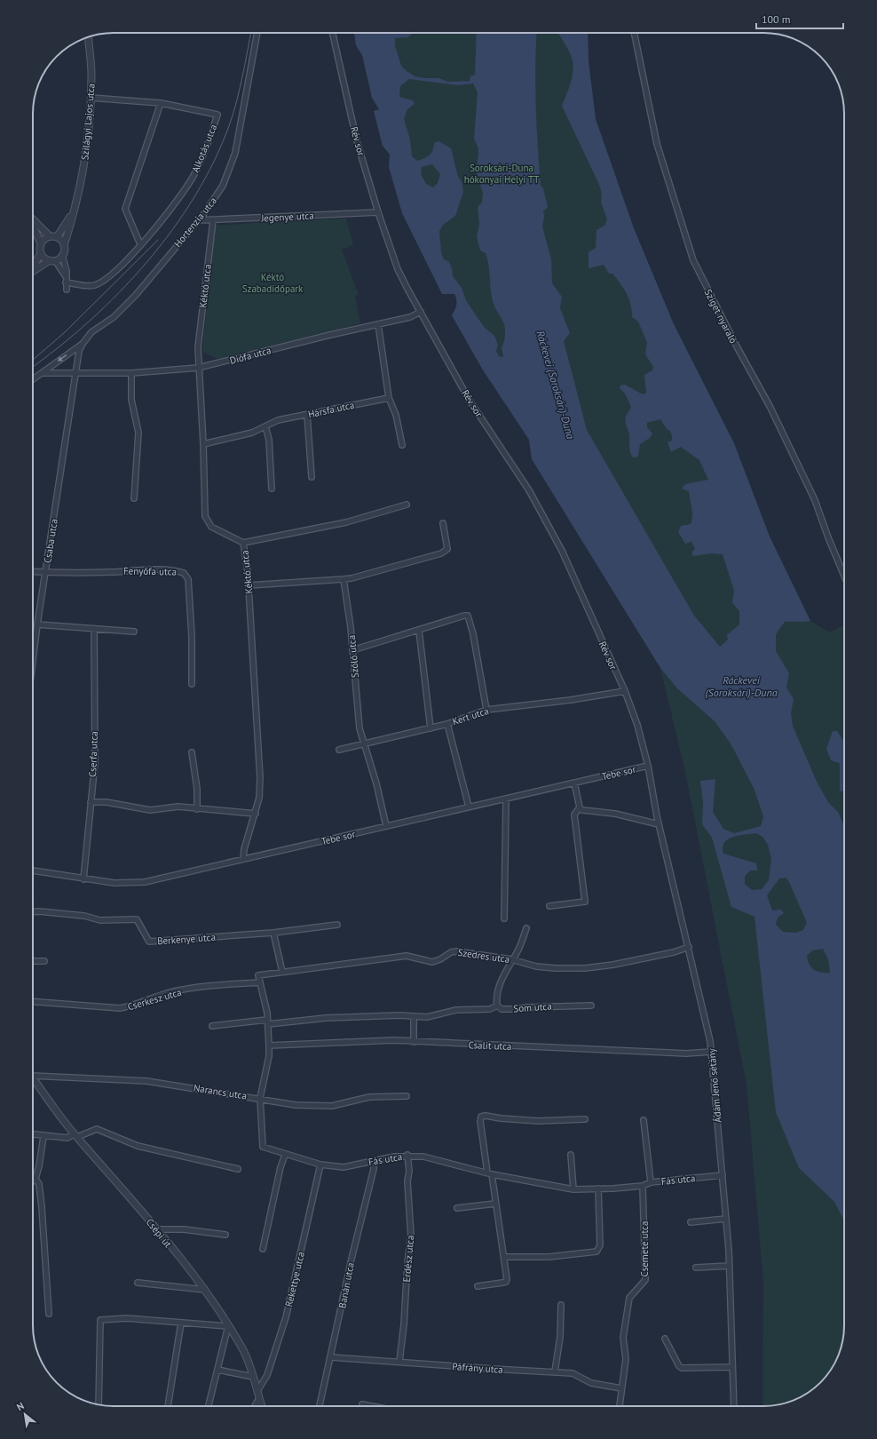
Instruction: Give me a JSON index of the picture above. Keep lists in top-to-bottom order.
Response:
{
  "streets": {
    "street": [
      "Szilágyi Lajos utca",
      "Rév sor",
      "Alkotás utca",
      "Jegenye utca",
      "Hortenzia utca",
      "Kéktó utca",
      "Sziget nyaraló",
      "Diófa utca",
      "Hársfa utca",
      "Csaba utca",
      "Fenyőfa utca",
      "Szőlő utca",
      "Kert utca",
      "Cserfa utca",
      "Tebe sor",
      "Berkenye utca",
      "Szedres utca",
      "Cserkesz utca",
      "Som utca",
      "Csalit utca",
      "Ádám Jenő sétány",
      "Narancs utca",
      "Fás utca",
      "Csépi út",
      "Csemete utca",
      "Erdész utca",
      "Rekettye utca",
      "Banán utca",
      "Páfrány utca"
    ]
  },
  "crossings": [
    ["Szilágyi Lajos utca", "Alkotás utca"],
    ["Rév sor", "Jegenye utca"],
    ["Rév sor", "Diófa utca"],
    ["Rév sor", "Kert utca"],
    ["Rév sor", "Tebe sor"],
    ["Rév sor", "Ádám Jenő sétány"],
    ["Jegenye utca", "Hortenzia utca"],
    ["Jegenye utca", "Kéktó utca"],
    ["Hortenzia utca", "Csaba utca"],
    ["Kéktó utca", "Diófa utca"],
    ["Kéktó utca", "Hársfa utca"],
    ["Kéktó utca", "Tebe sor"],
    ["Diófa utca", "Csaba utca"],
    ["Csaba utca", "Fenyőfa utca"],
    ["Szőlő utca", "Kert utca"],
    ["Szőlő utca", "Tebe sor"],
    ["Cserfa utca", "Tebe sor"],
    ["Tebe sor", "Ádám Jenő sétány"],
    ["Szedres utca", "Ádám Jenő sétány"],
    ["Szedres utca", "Fás utca"],
    ["Cserkesz utca", "Fás utca"],
    ["Som utca", "Fás utca"],
    ["Csalit utca", "Ádám Jenő sétány"],
    ["Csalit utca", "Fás utca"],
    ["Ádám Jenő sétány", "Fás utca"],
    ["Narancs utca", "Fás utca"],
    ["Fás utca", "Csemete utca"],
    ["Fás utca", "Erdész utca"],
    ["Fás utca", "Rekettye utca"],
    ["Fás utca", "Banán utca"],
    ["Csépi út", "Rekettye utca"],
    ["Csemete utca", "Páfrány utca"],
    ["Erdész utca", "Páfrány utca"],
    ["Banán utca", "Páfrány utca"]
  ],
  "water": ["Ráckevei (Soroksári)-Duna"],
  "parks": ["Soroksári-Duna hókonyai Helyi TT", "Kéktó Szabadidőpark"],
  "scale_bar": "100 m",
  "north": "top left"
}
